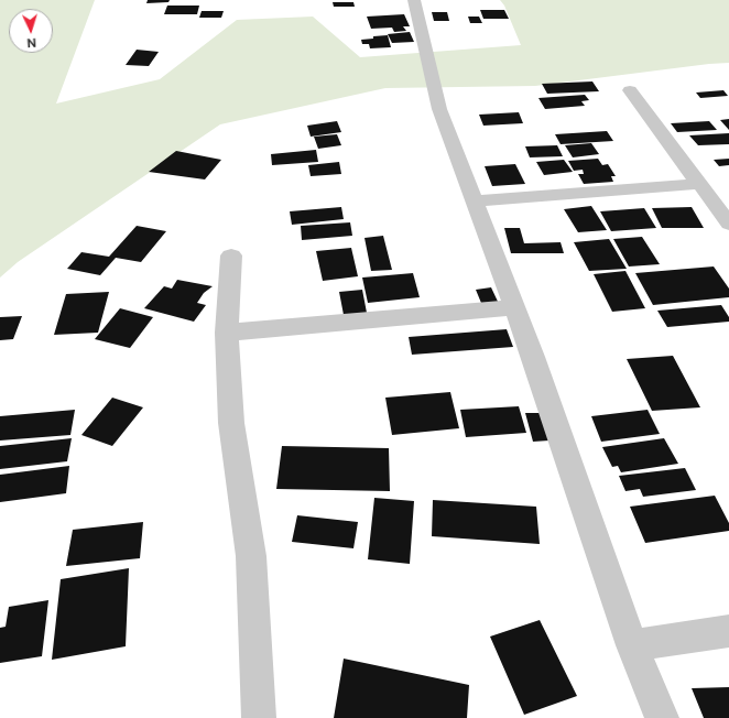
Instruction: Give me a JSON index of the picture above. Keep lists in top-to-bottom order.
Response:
{
  "north": "bottom"
}
